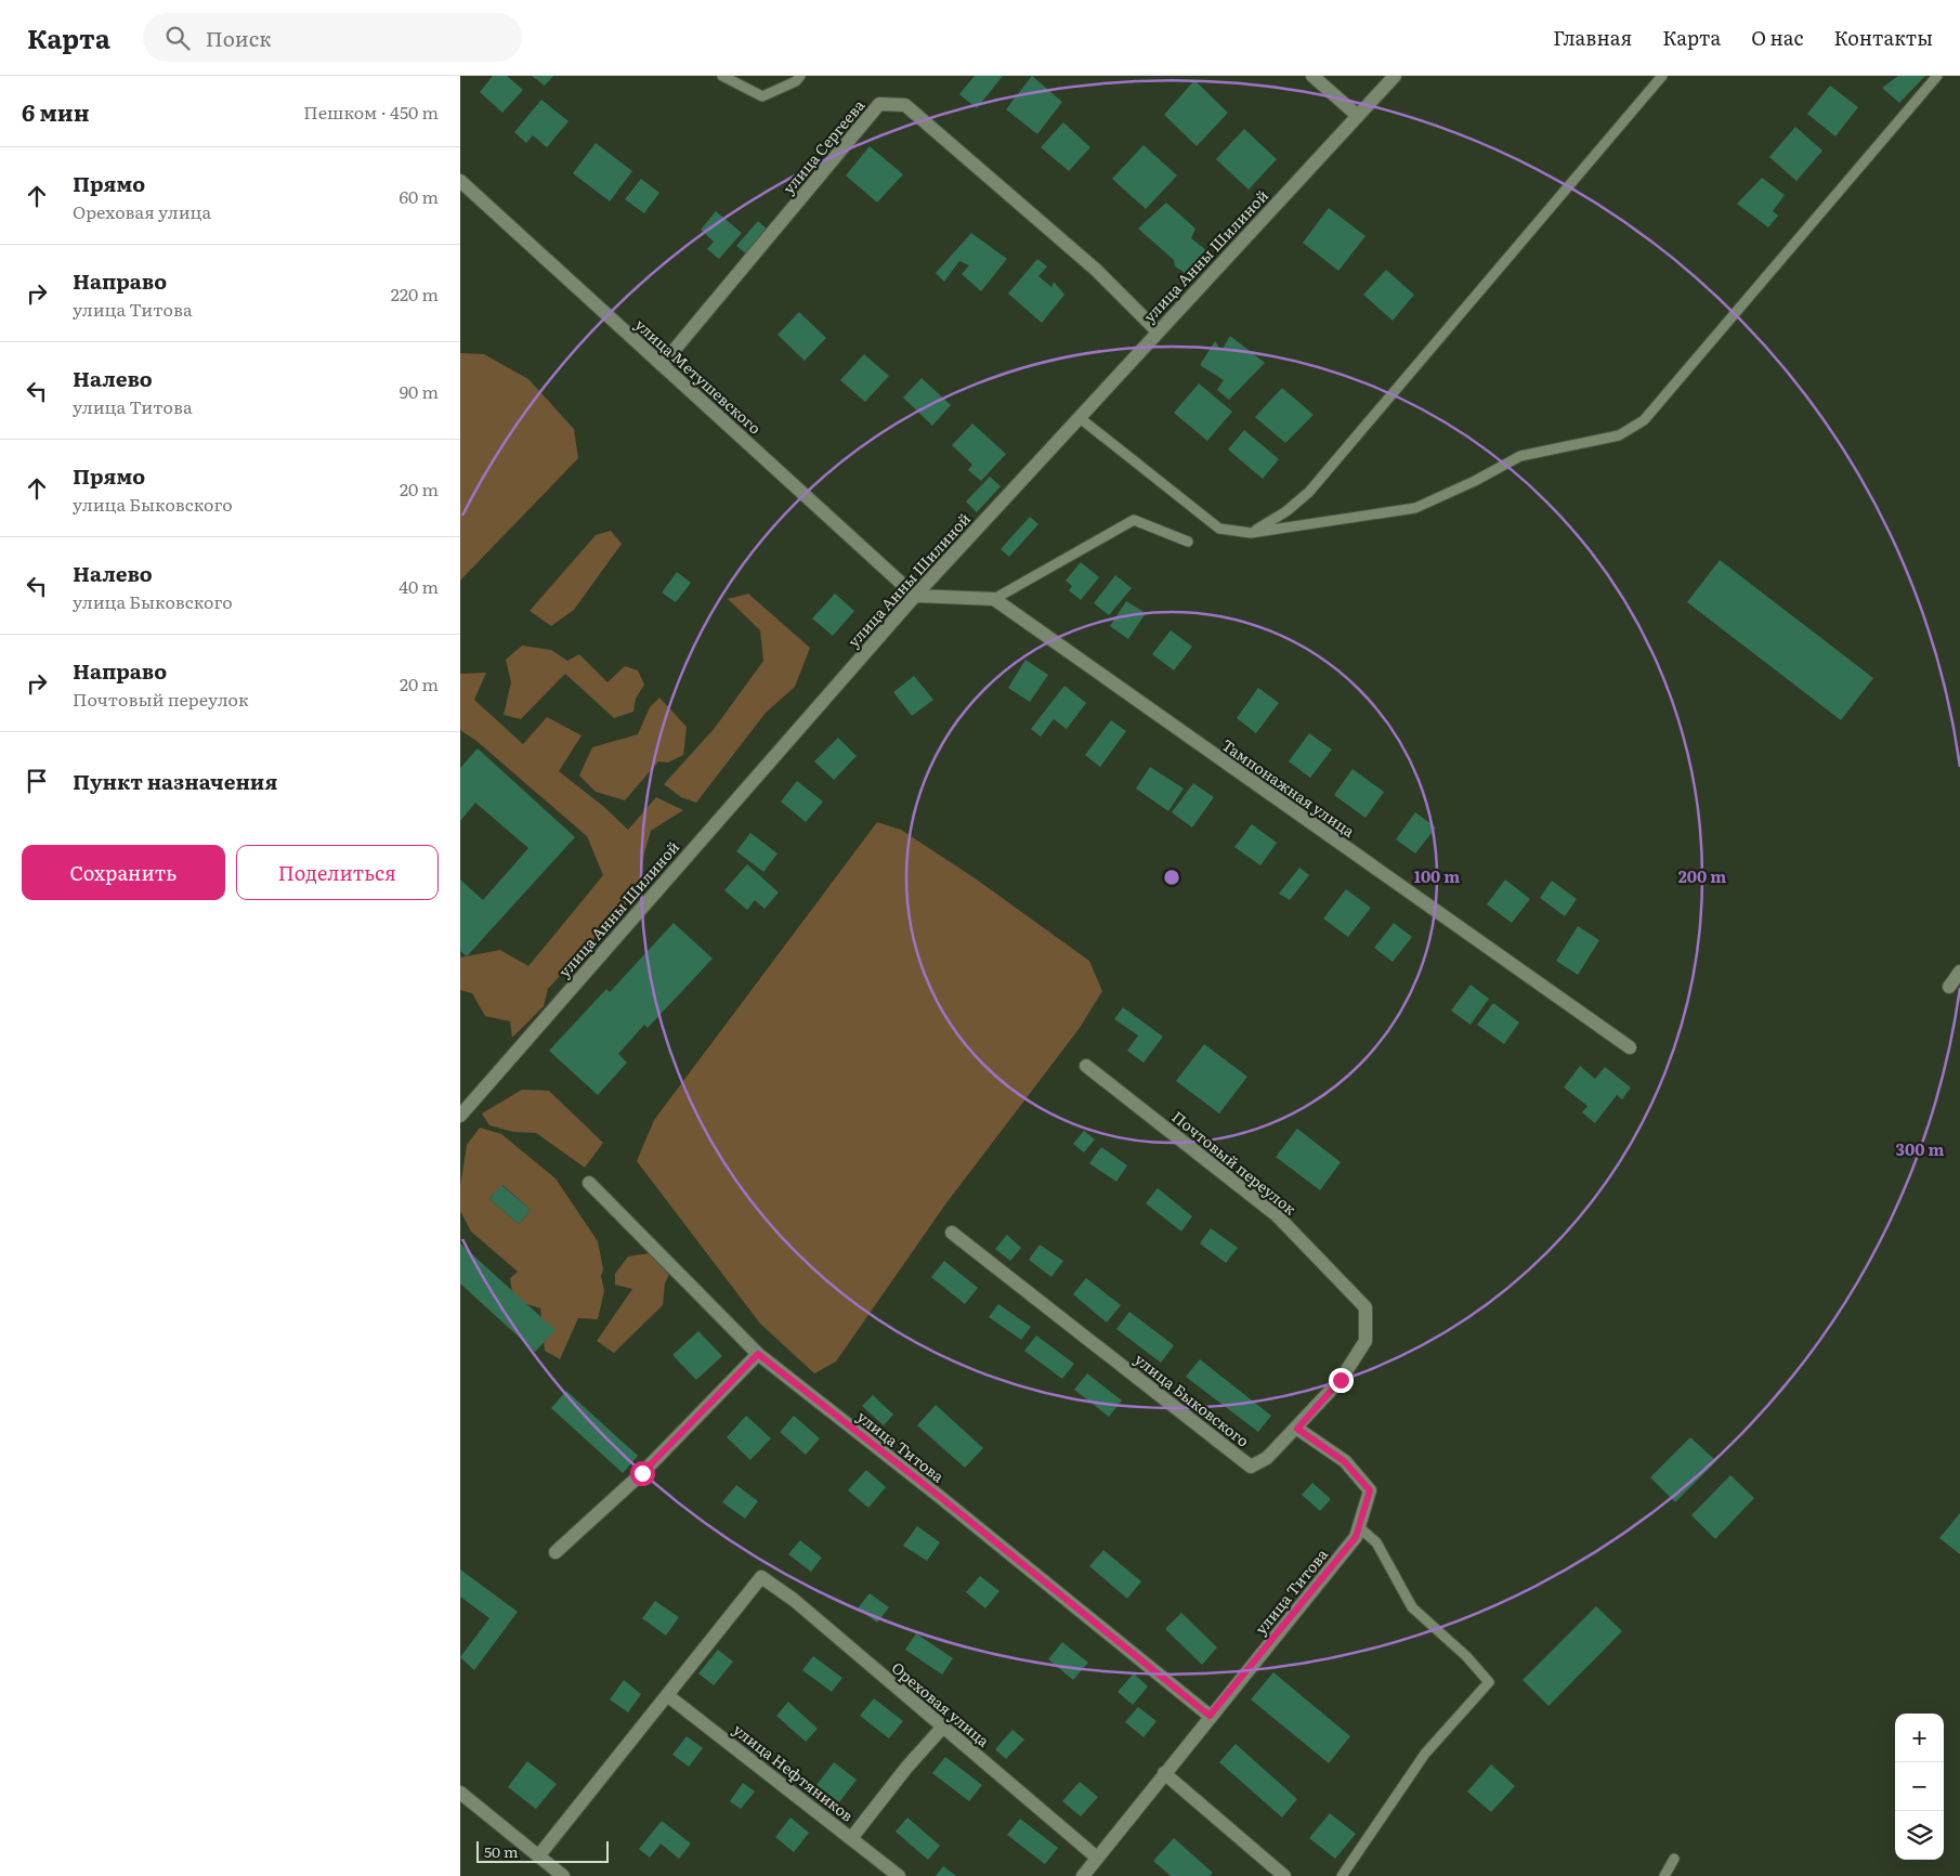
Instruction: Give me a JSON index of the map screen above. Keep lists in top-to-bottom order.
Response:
{
  "streets": {
    "street": [
      "улица Сергеева",
      "улица Анны Шилиной",
      "улица Метушевского",
      "Тампонажная улица",
      "Почтовый переулок",
      "улица Быковского",
      "улица Титова",
      "Ореховая улица",
      "улица Нефтяников"
    ]
  },
  "crossings": [
    ["улица Сергеева", "улица Анны Шилиной"],
    ["улица Сергеева", "улица Метушевского"],
    ["улица Анны Шилиной", "улица Метушевского"],
    ["Почтовый переулок", "улица Быковского"],
    ["улица Титова", "Ореховая улица"],
    ["Ореховая улица", "улица Нефтяников"]
  ],
  "scale_bar": "50 m",
  "page": {
    "header": "Карта",
    "search": "Поиск",
    "nav": [
      "Главная",
      "Карта",
      "О нас",
      "Контакты"
    ],
    "heading": ["6 мин", "Пешком · 450 m"],
    "list": [
      ["Прямо", "Ореховая улица", "60 m"],
      ["Направо", "улица Титова", "220 m"],
      ["Налево", "улица Титова", "90 m"],
      ["Прямо", "улица Быковского", "20 m"],
      ["Налево", "улица Быковского", "40 m"],
      ["Направо", "Почтовый переулок", "20 m"],
      "Пункт назначения"
    ],
    "buttons": ["Сохранить", "Поделиться"],
    "map_buttons": ["+", "−"],
    "scale": "50 m"
  },
  "rings": ["100 m", "200 m", "300 m"]
}
